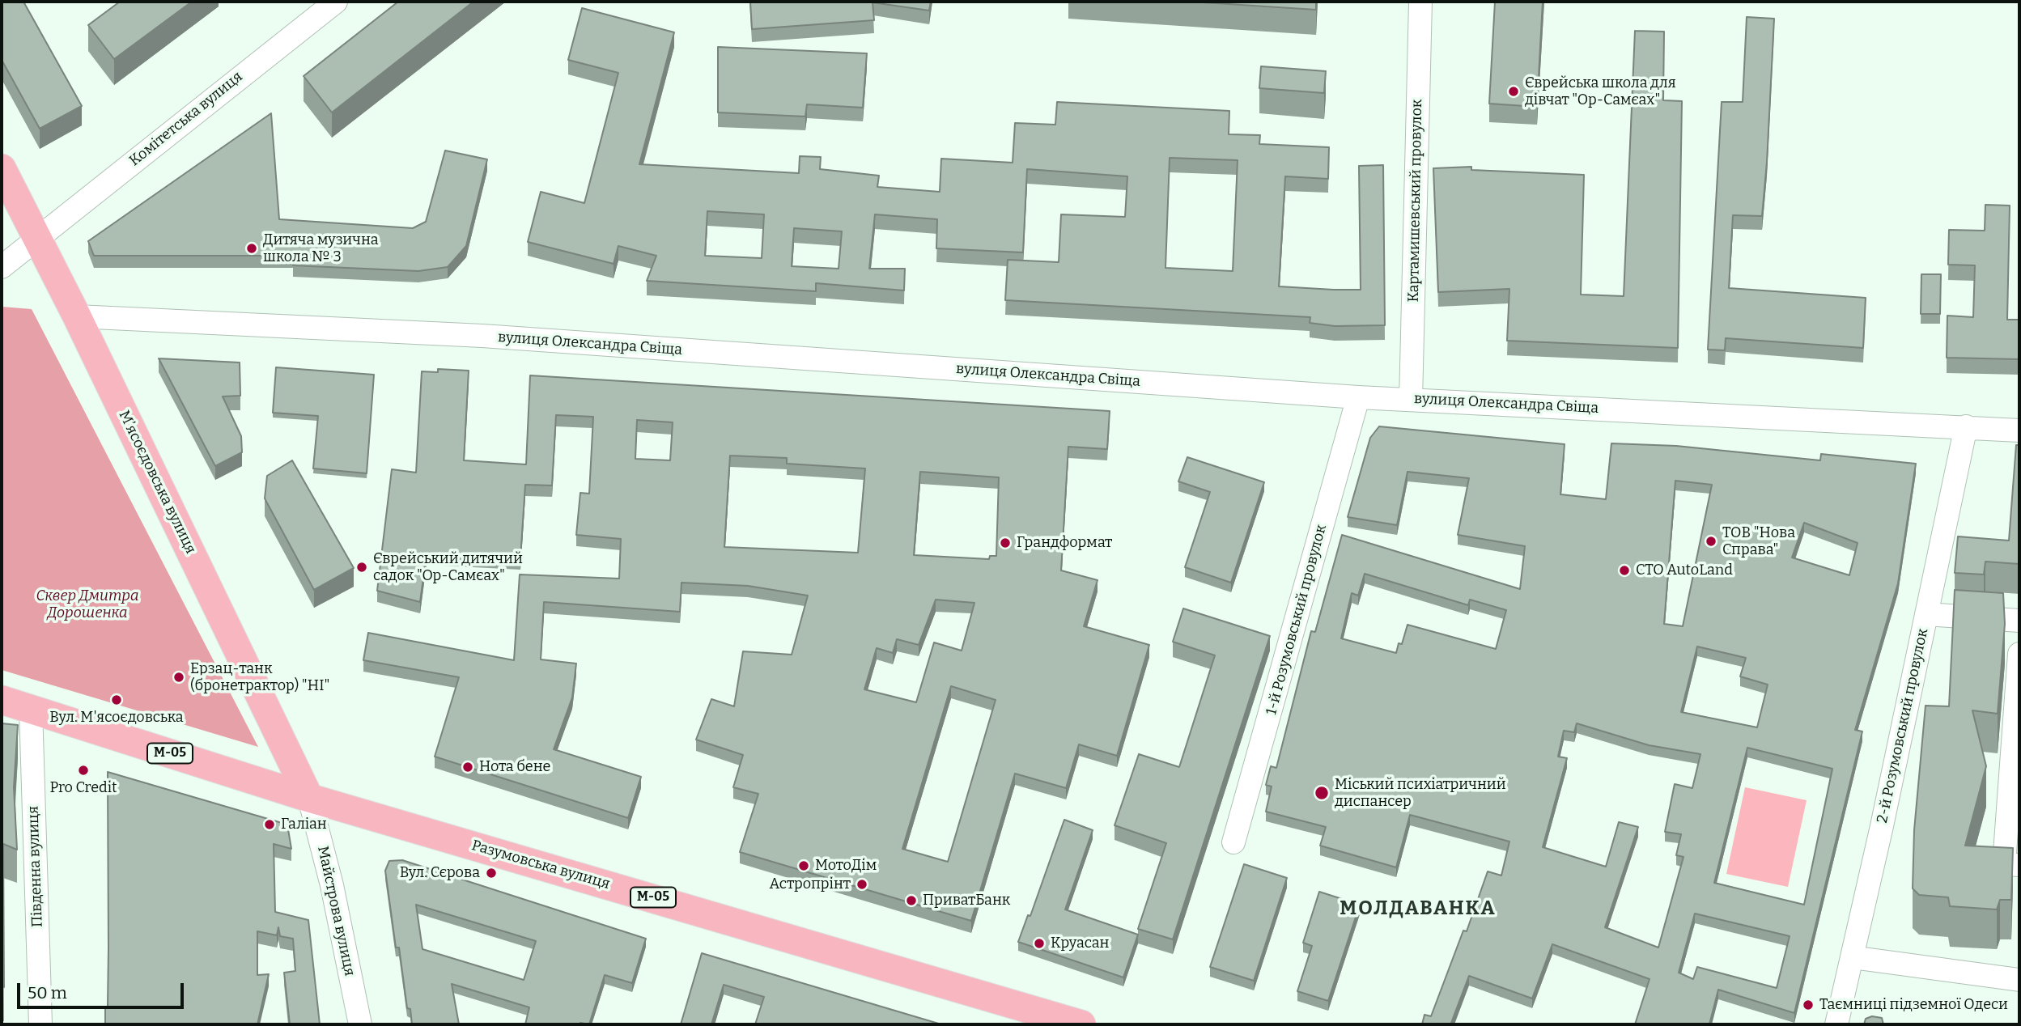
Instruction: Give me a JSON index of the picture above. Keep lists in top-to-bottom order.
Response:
{
  "streets": {
    "main road": ["Мʼясоєдовська вулиця", "М-05", "Разумовська вулиця"],
    "street": [
      "Комітетська вулиця",
      "Картамишевський провулок",
      "вулиця Олександра Свіща",
      "1-й Розумовський провулок",
      "2-й Розумовський провулок",
      "Південна вулиця",
      "Майстрова вулиця"
    ]
  },
  "crossings": [
    ["Комітетська вулиця", "Мʼясоєдовська вулиця"],
    ["Картамишевський провулок", "вулиця Олександра Свіща"],
    ["вулиця Олександра Свіща", "Мʼясоєдовська вулиця"],
    ["вулиця Олександра Свіща", "1-й Розумовський провулок"],
    ["вулиця Олександра Свіща", "2-й Розумовський провулок"],
    ["Мʼясоєдовська вулиця", "Разумовська вулиця"],
    ["Мʼясоєдовська вулиця", "Майстрова вулиця"],
    ["Разумовська вулиця", "Південна вулиця"],
    ["Разумовська вулиця", "Майстрова вулиця"]
  ],
  "districts": ["МОЛДАВАНКА"],
  "parks": ["Сквер Дмитра Дорошенка"],
  "places": [
    "Єврейська школа для дівчат \"Ор-Самєах\"",
    "Дитяча музична школа № 3",
    "ТОВ \"Нова Справа\"",
    "Грандформат",
    "Єврейський дитячий садок \"Ор-Самєах\"",
    "СТО AutoLand",
    "Ерзац-танк (бронетрактор) \"НІ\"",
    "Вул. М'ясоєдовська",
    "Нота бене",
    "Pro Credit",
    "Міський психіатричний диспансер",
    "Галіан",
    "МотоДім",
    "Вул. Сєрова",
    "Астропрінт",
    "ПриватБанк",
    "Круасан",
    "Таємниці підземної Одеси"
  ],
  "scale_bar": "50 m"
}
